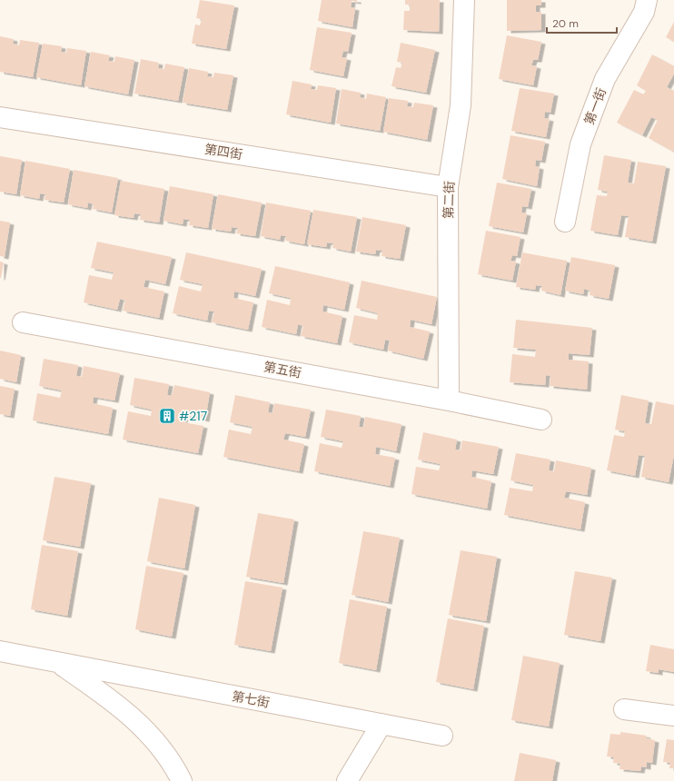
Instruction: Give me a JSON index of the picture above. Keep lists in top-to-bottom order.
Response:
{
  "streets": {
    "street": [
      "第一街",
      "第四街",
      "第二街",
      "第五街",
      "第七街"
    ]
  },
  "crossings": [
    ["第四街", "第二街"],
    ["第二街", "第五街"]
  ],
  "places": {
    "building": ["#217"]
  },
  "scale_bar": "20 m"
}
